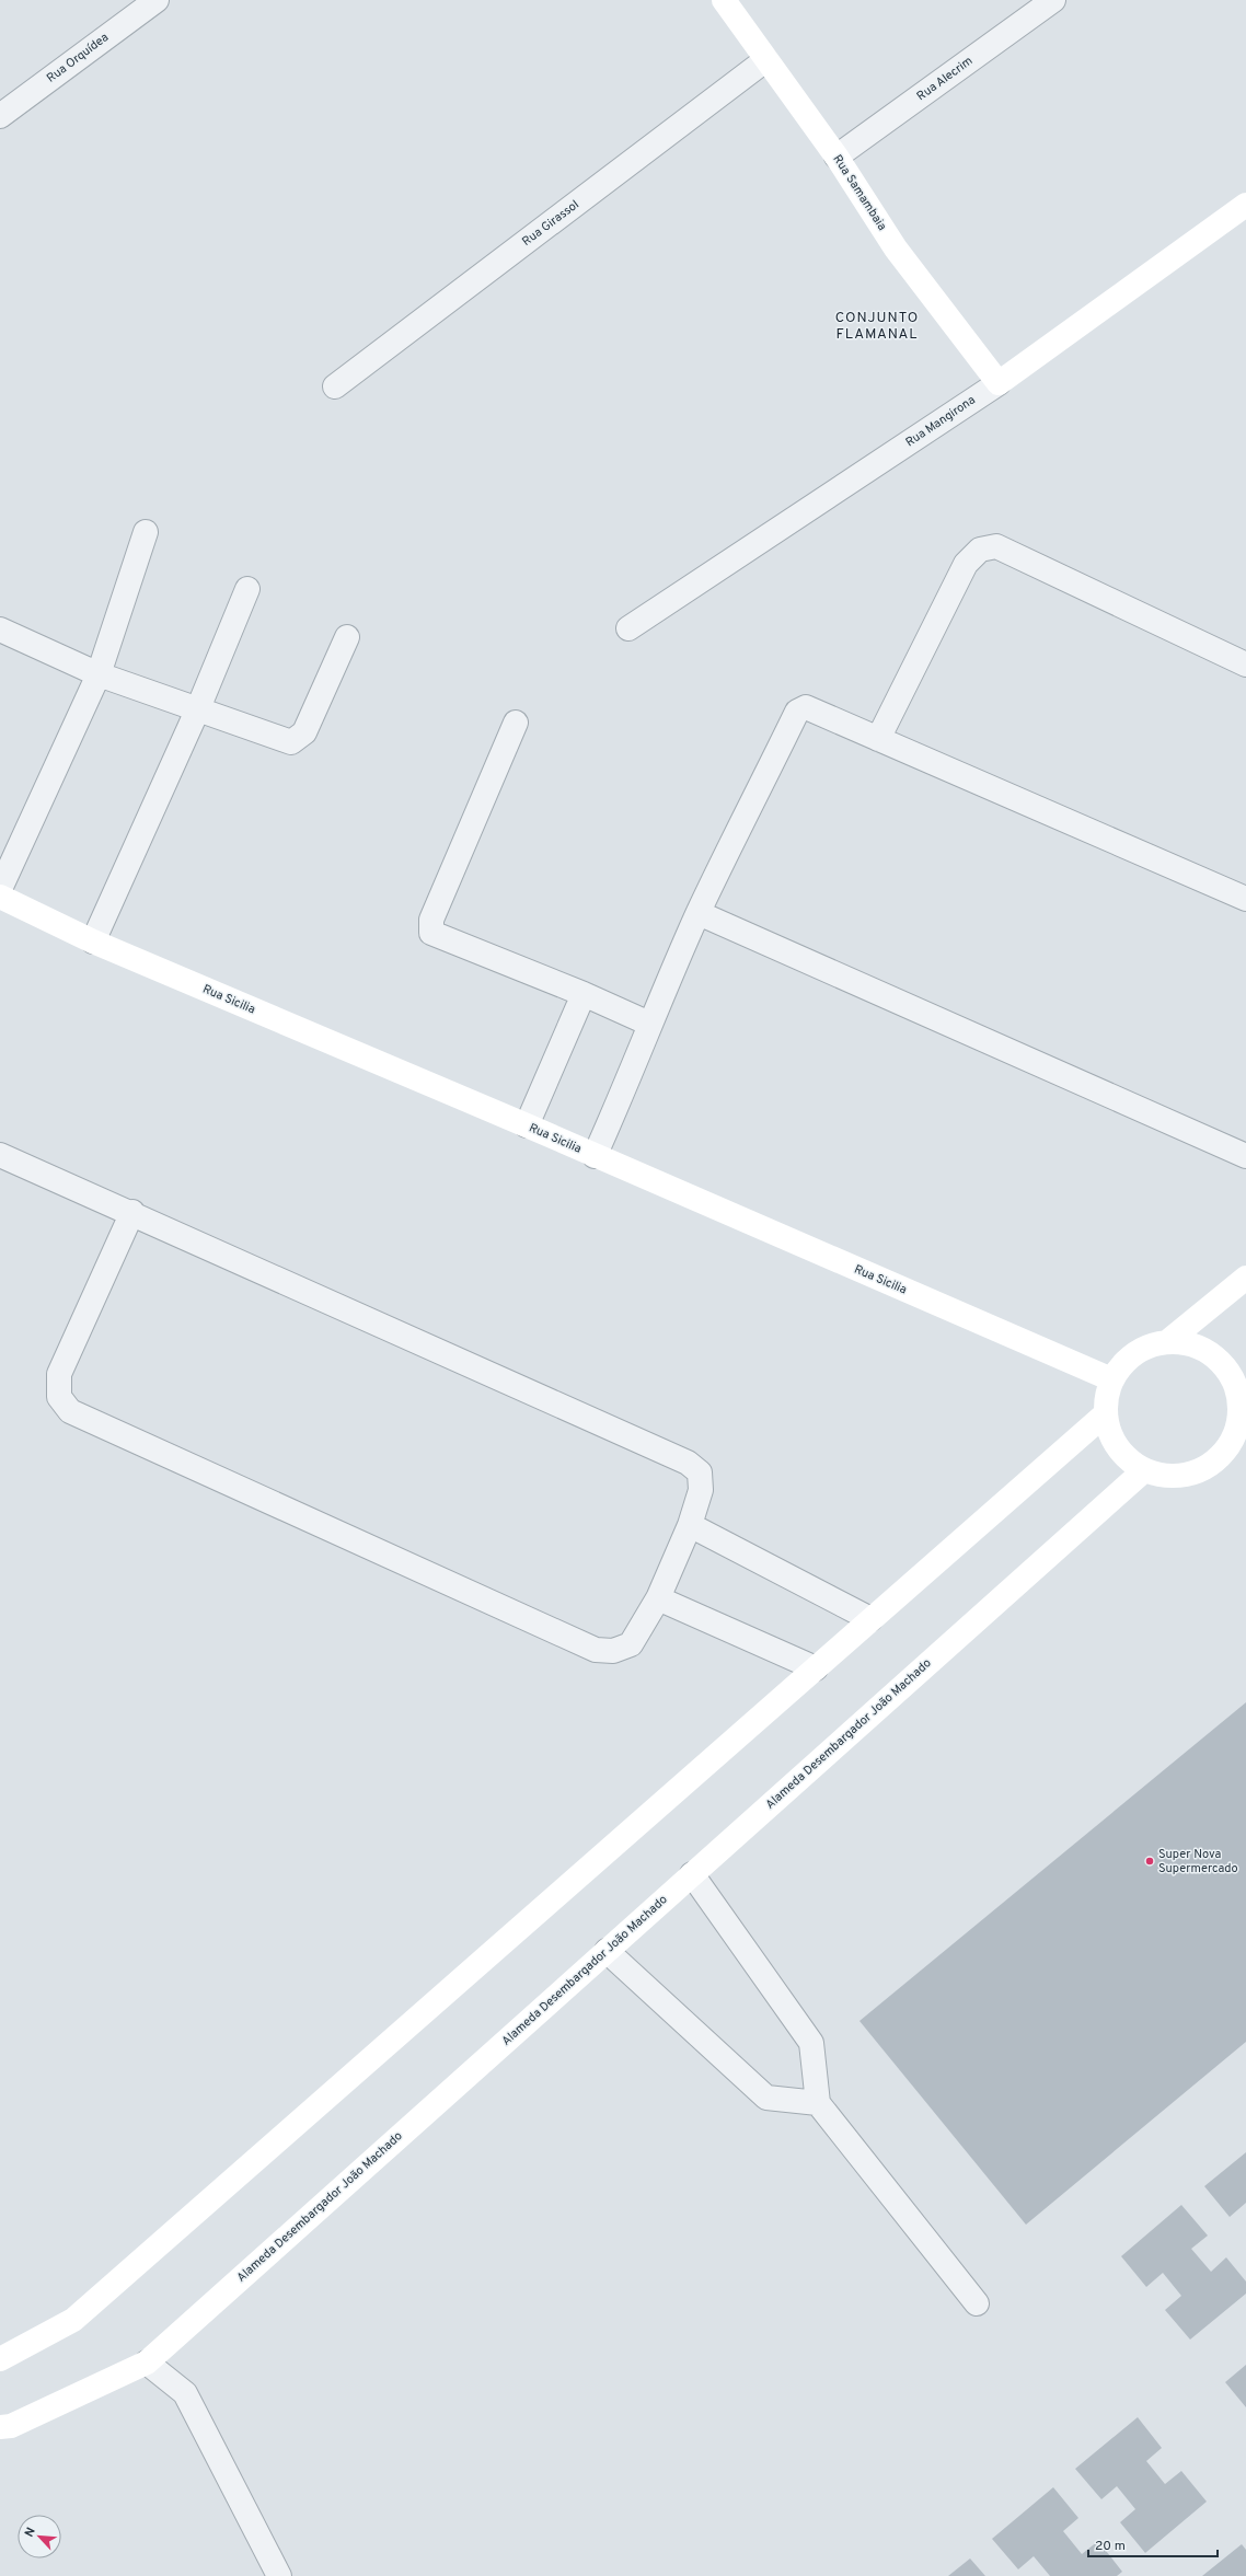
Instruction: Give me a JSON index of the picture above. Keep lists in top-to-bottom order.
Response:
{
  "streets": {
    "street": [
      "Rua Orquídea",
      "Rua Alecrim",
      "Rua Samambaia",
      "Rua Girassol",
      "Rua Mangirona",
      "Rua Sicilia",
      "Alameda Desembargador João Machado"
    ]
  },
  "crossings": [
    ["Rua Alecrim", "Rua Samambaia"],
    ["Rua Samambaia", "Rua Girassol"],
    ["Rua Samambaia", "Rua Mangirona"],
    ["Rua Sicilia", "Alameda Desembargador João Machado"]
  ],
  "districts": ["CONJUNTO FLAMANAL"],
  "places": ["Super Nova Supermercado"],
  "scale_bar": "20 m",
  "north": "top left"
}
